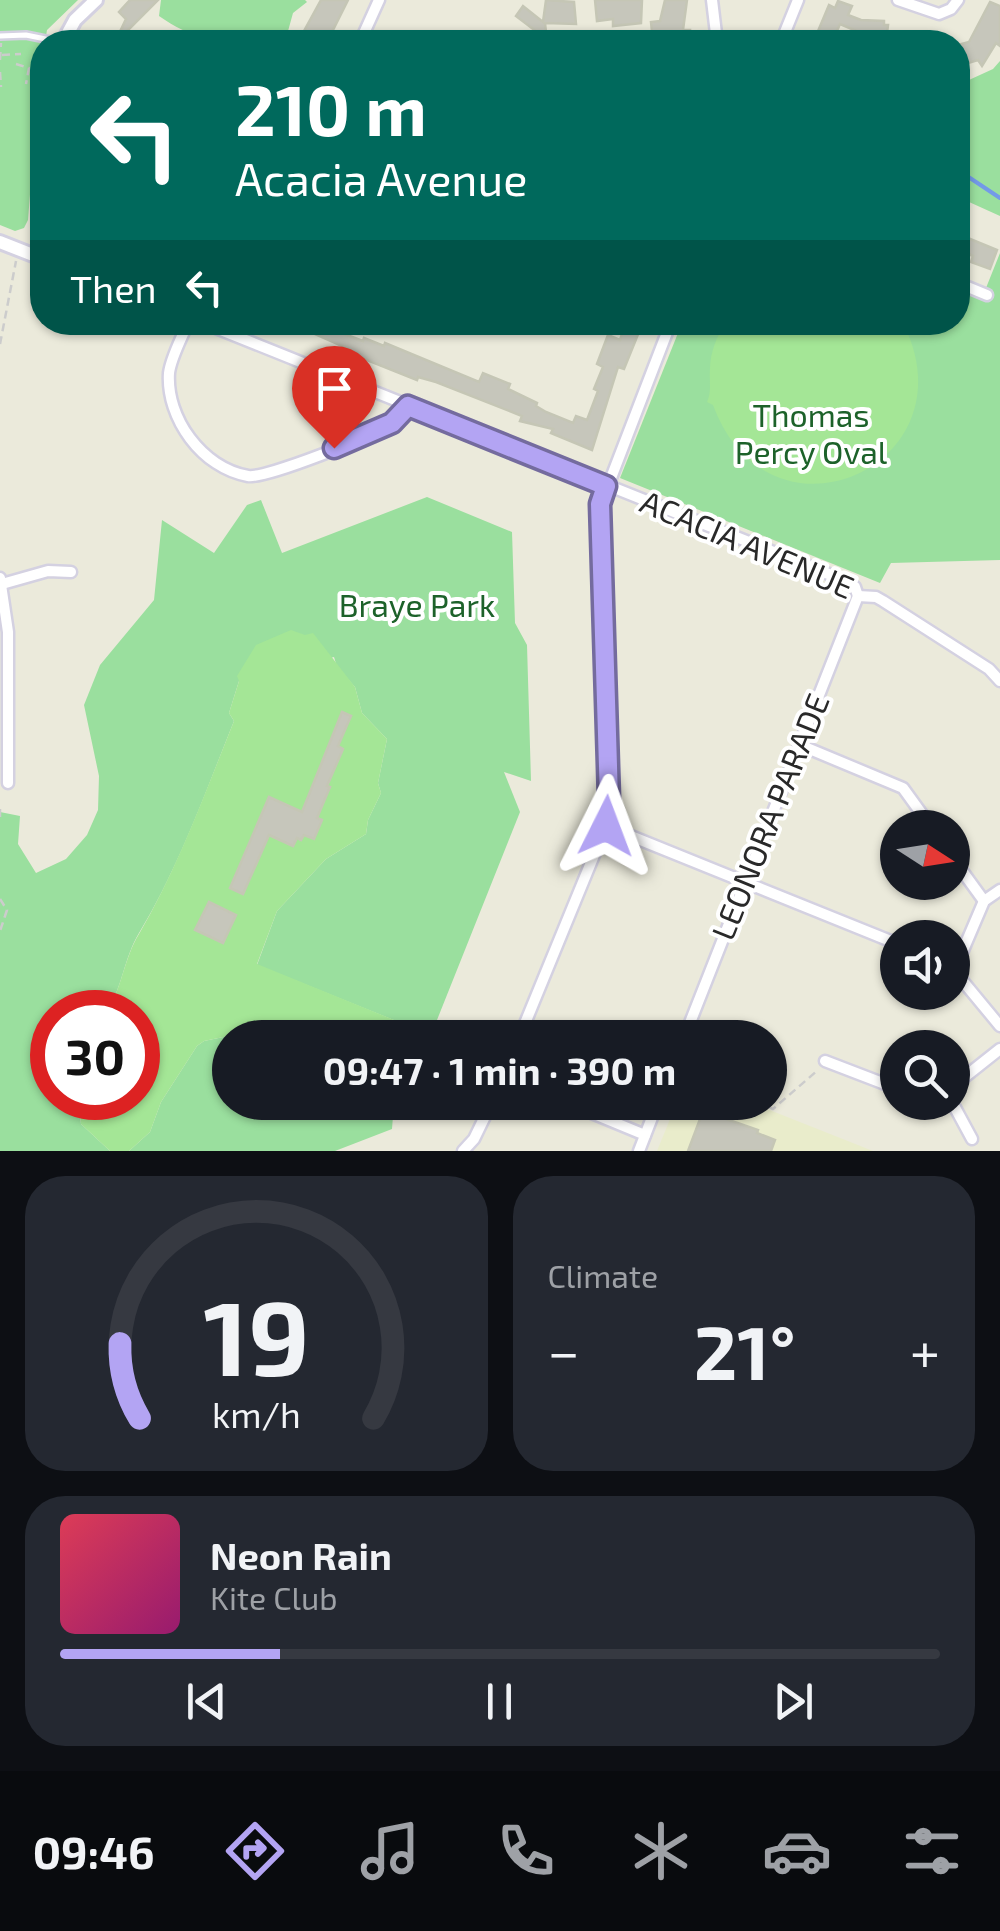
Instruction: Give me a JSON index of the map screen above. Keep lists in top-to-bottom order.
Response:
{
  "streets": {
    "street": ["ACACIA AVENUE", "LEONORA PARADE"]
  },
  "crossings": [
    ["ACACIA AVENUE", "LEONORA PARADE"]
  ],
  "parks": ["Thomas Percy Oval", "Braye Park"],
  "north": "right",
  "page": {
    "turn": ["210 m", "Acacia Avenue"],
    "then": "Then",
    "limit": "30",
    "trip": "09:47 · 1 min · 390 m",
    "tile": "Climate",
    "heat": ["−", "21°", "+"],
    "song": ["Neon Rain", "Kite Club"],
    "tabs": "09:46",
    "gauge": ["19", "km/h"]
  }
}
